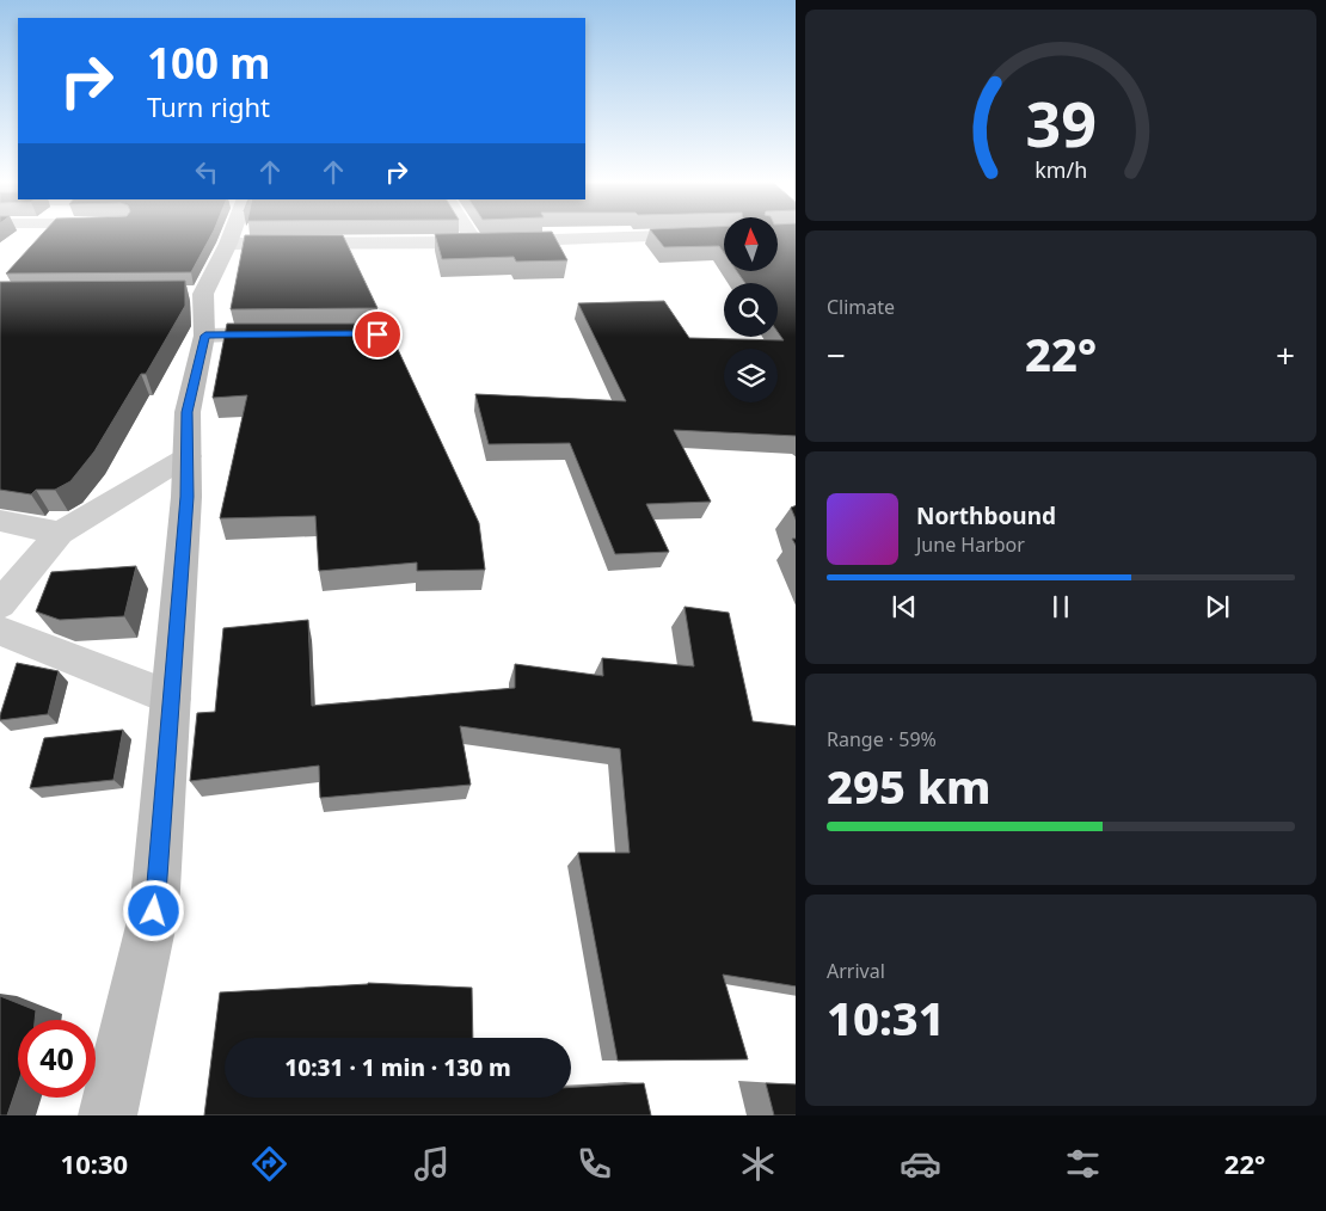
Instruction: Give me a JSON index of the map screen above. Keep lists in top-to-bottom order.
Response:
{
  "north": "top",
  "page": {
    "turn": ["100 m", "Turn right"],
    "tile": [
      "Climate",
      ["Range · 59%", "295 km"],
      ["Arrival", "10:31"]
    ],
    "heat": ["−", "22°", "+"],
    "song": ["Northbound", "June Harbor"],
    "limit": "40",
    "trip": "10:31 · 1 min · 130 m",
    "tabs": ["10:30", "22°"],
    "gauge": ["39", "km/h"]
  }
}
